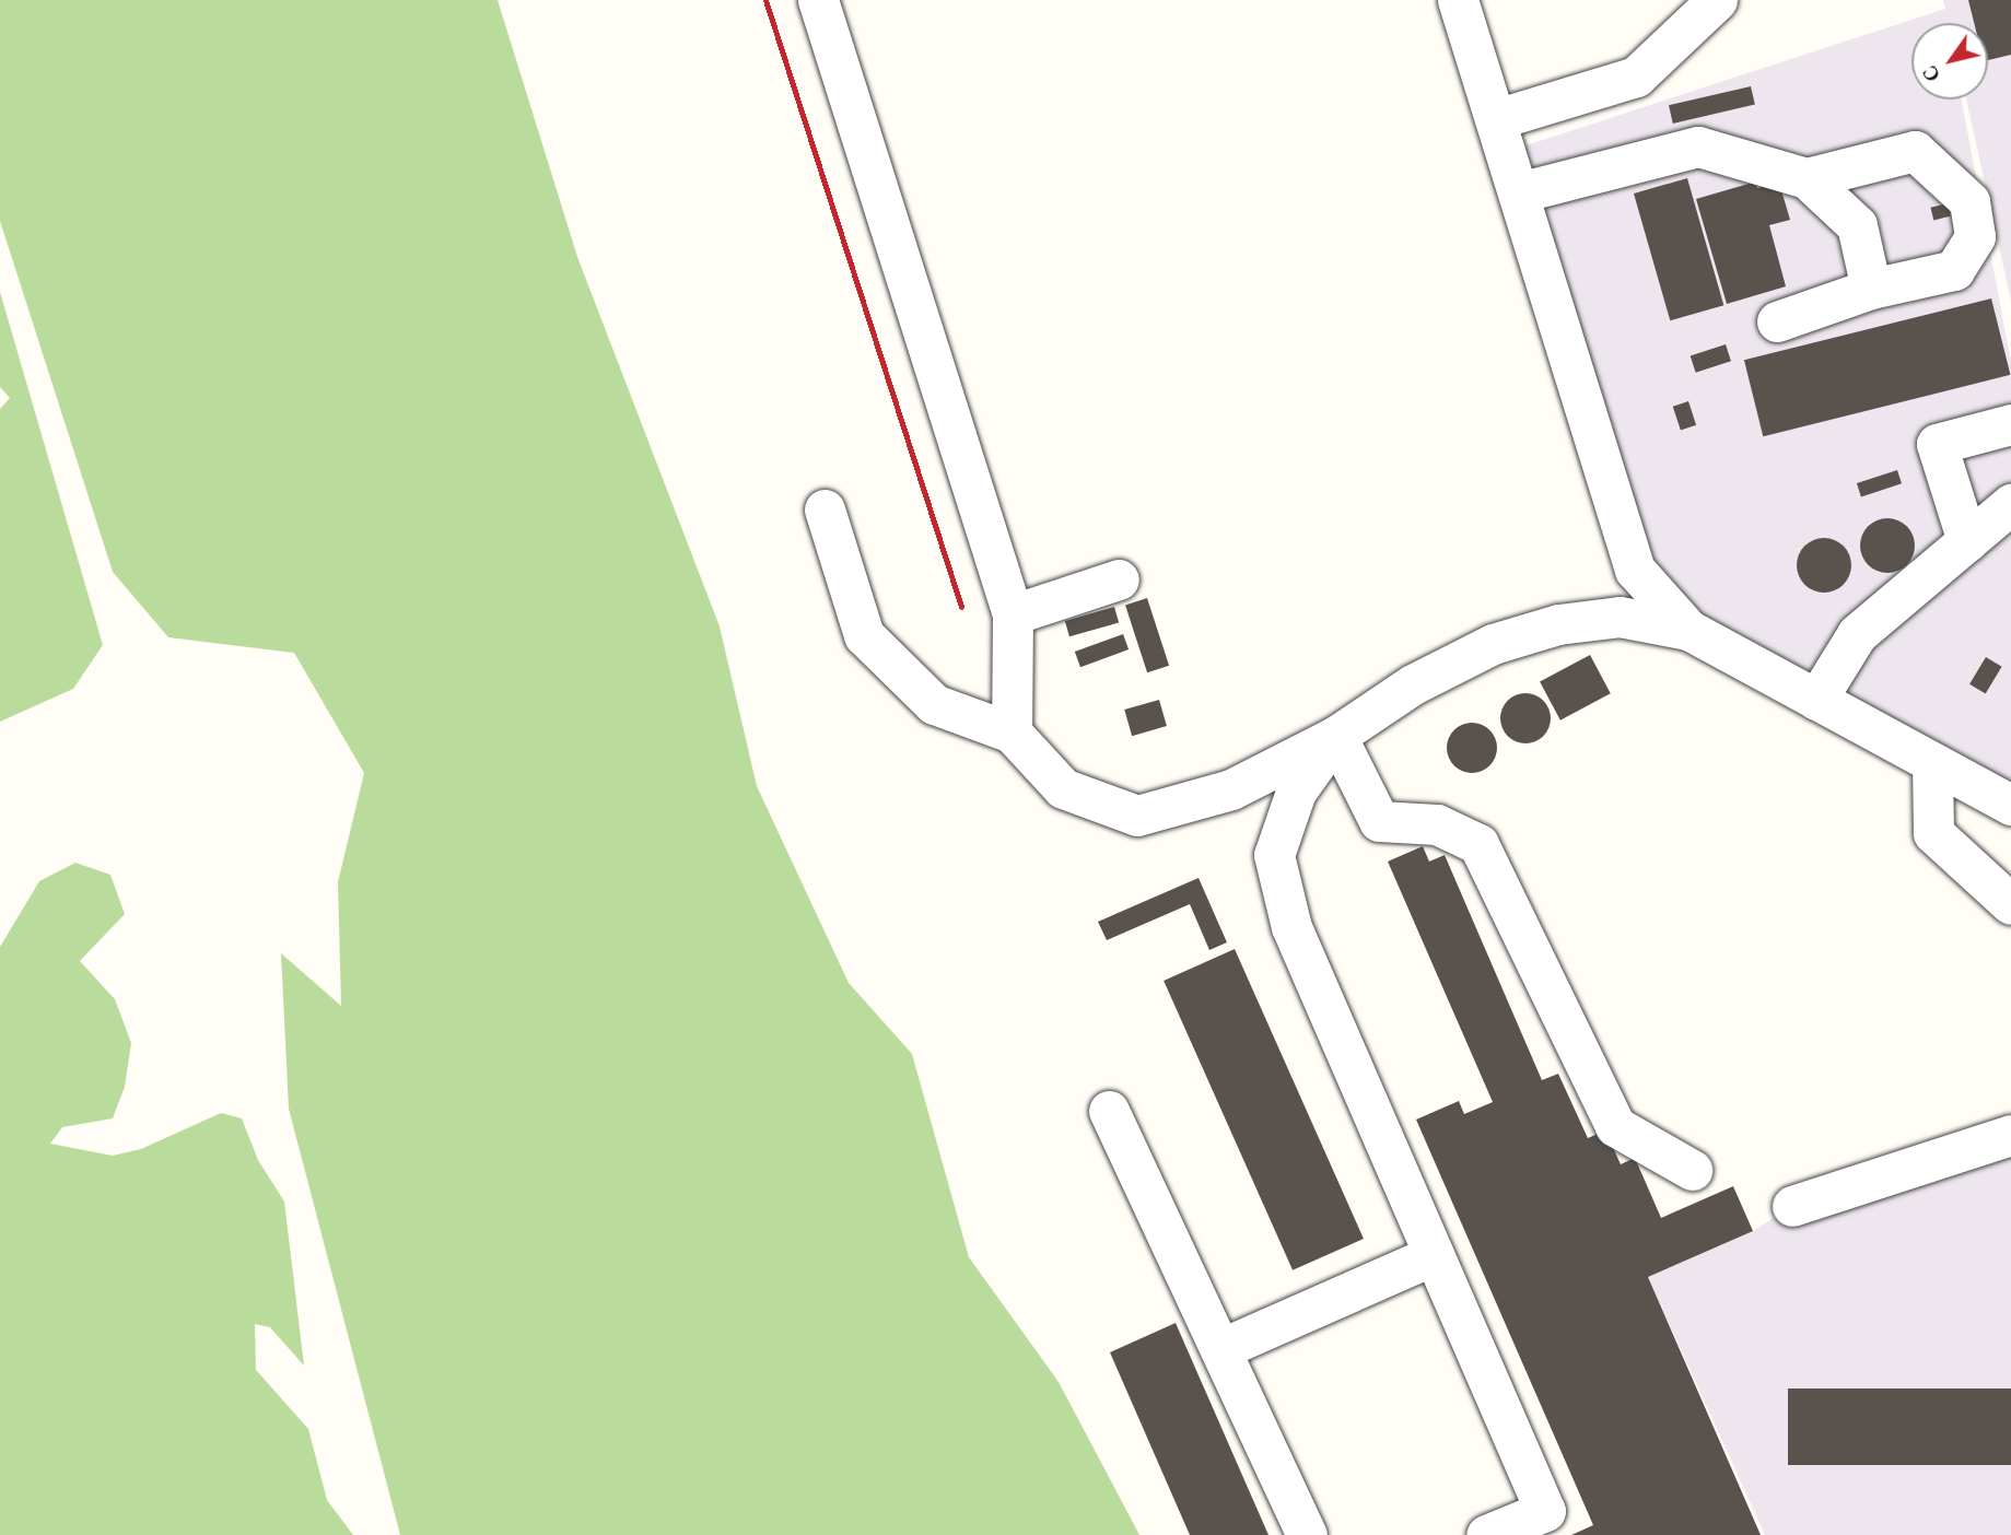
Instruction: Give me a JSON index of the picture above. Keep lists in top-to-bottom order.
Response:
{
  "north": "bottom left"
}
